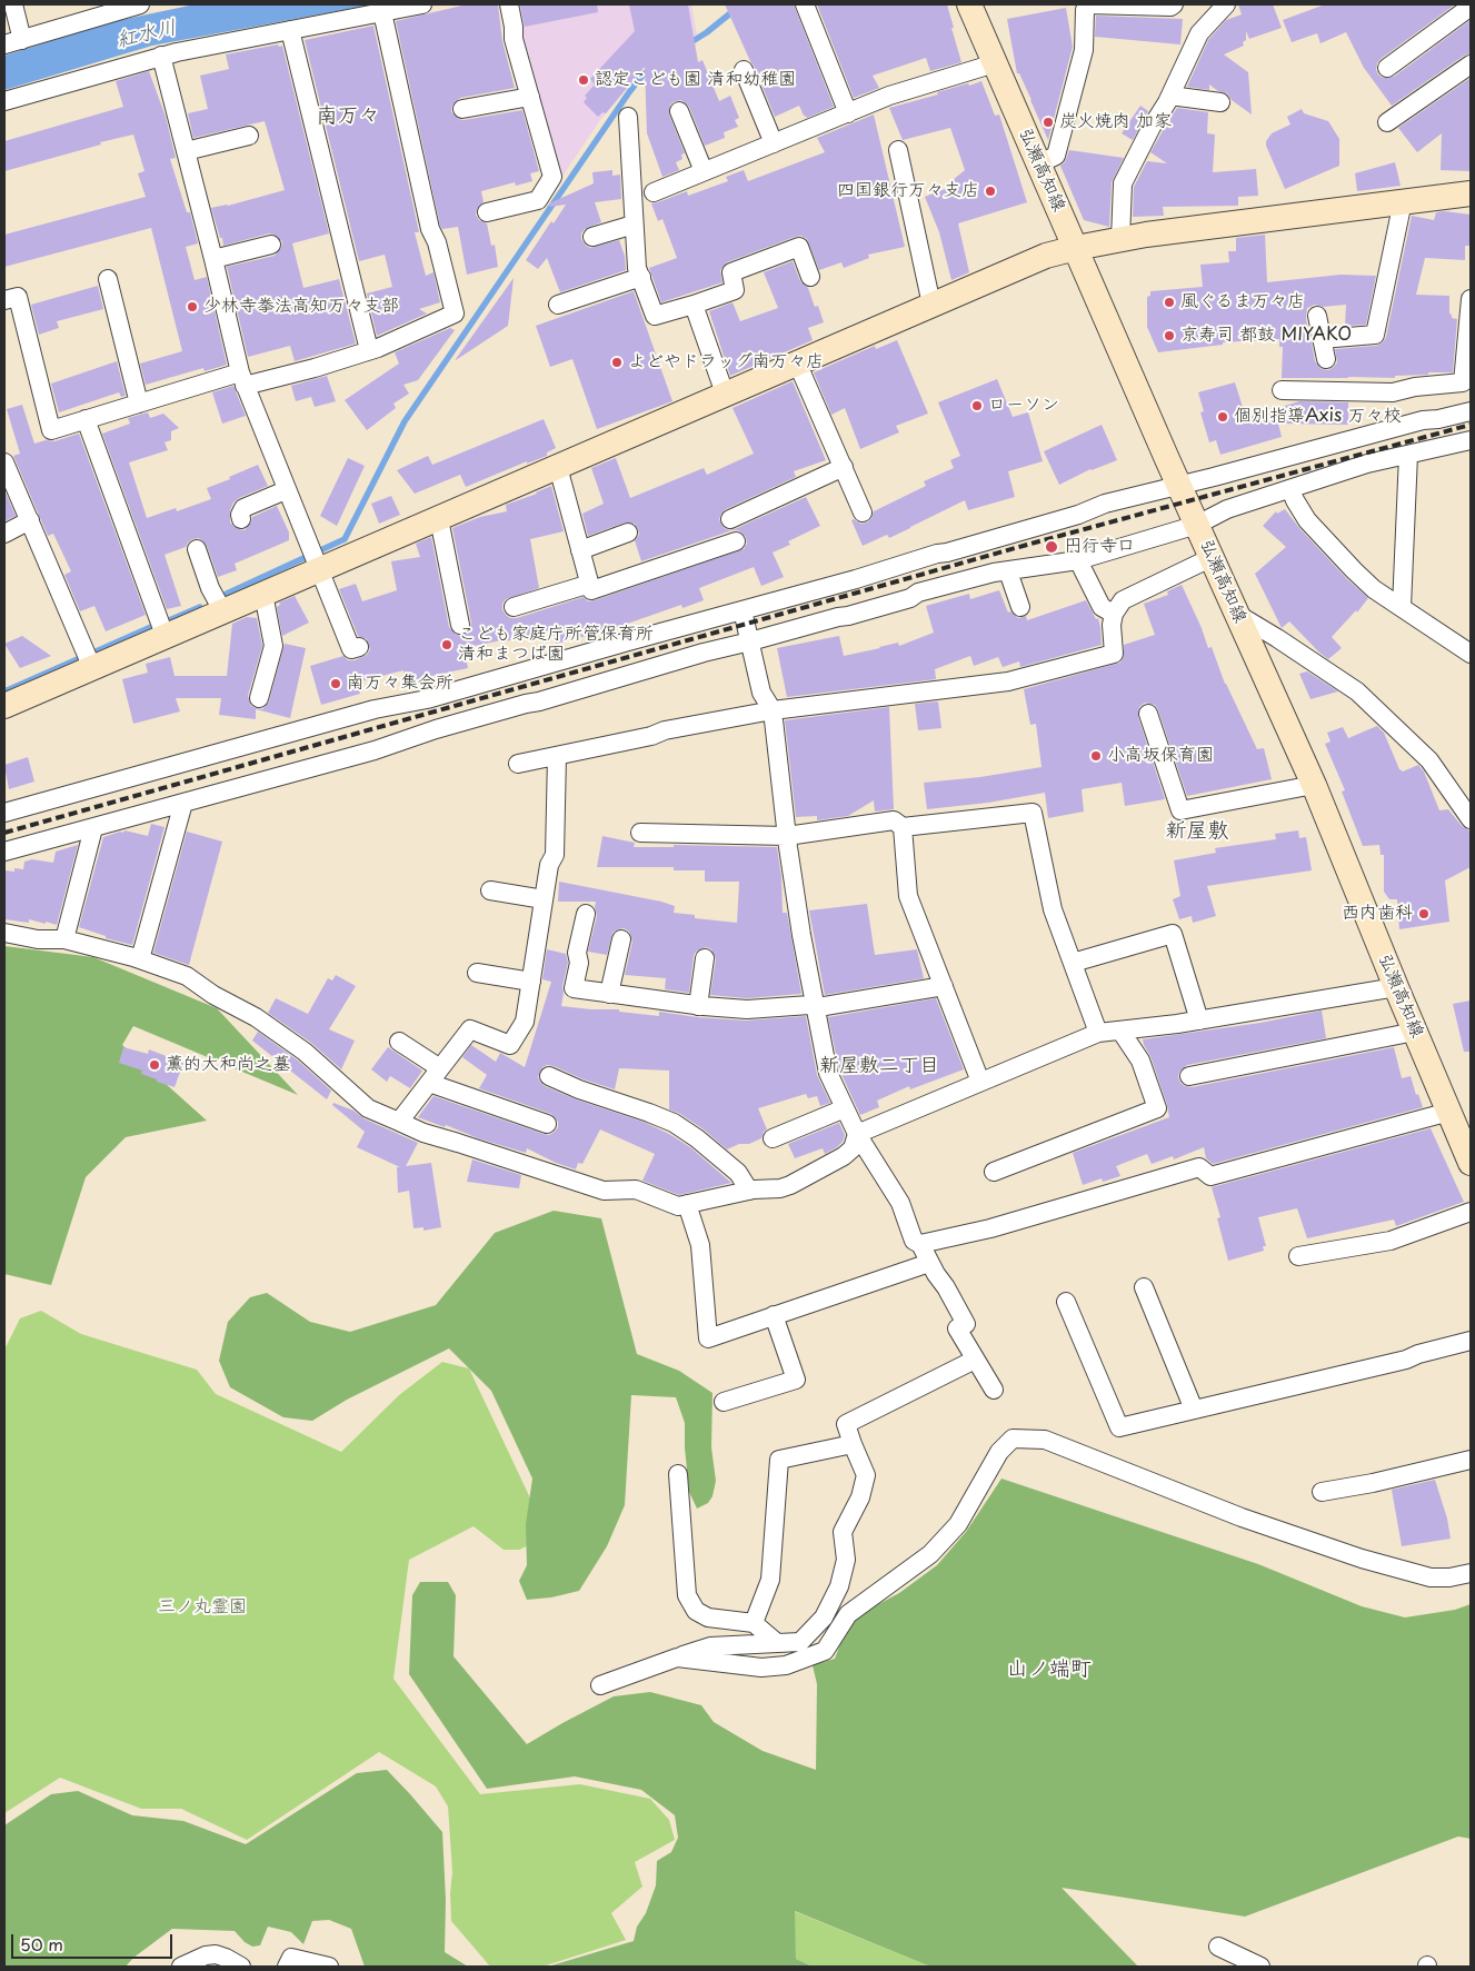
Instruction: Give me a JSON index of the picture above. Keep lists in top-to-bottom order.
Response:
{
  "streets": {
    "street": ["弘瀬高知線"]
  },
  "districts": [
    "南万々",
    "新屋敷",
    "新屋敷二丁目",
    "山ノ端町"
  ],
  "water": ["紅水川"],
  "parks": ["三ノ丸霊園"],
  "places": [
    "認定こども園 清和幼稚園",
    "炭火焼肉 加家",
    "四国銀行万々支店",
    "風ぐるま万々店",
    "少林寺拳法高知万々支部",
    "京寿司 都鼓 MIYAKO",
    "よどやドラッグ南万々店",
    "ローソン",
    "個別指導Axis 万々校",
    "円行寺口",
    "こども家庭庁所管保育所 清和まつば園",
    "南万々集会所",
    "小高坂保育園",
    "西内歯科",
    "薫的大和尚之墓"
  ],
  "scale_bar": "50 m"
}
